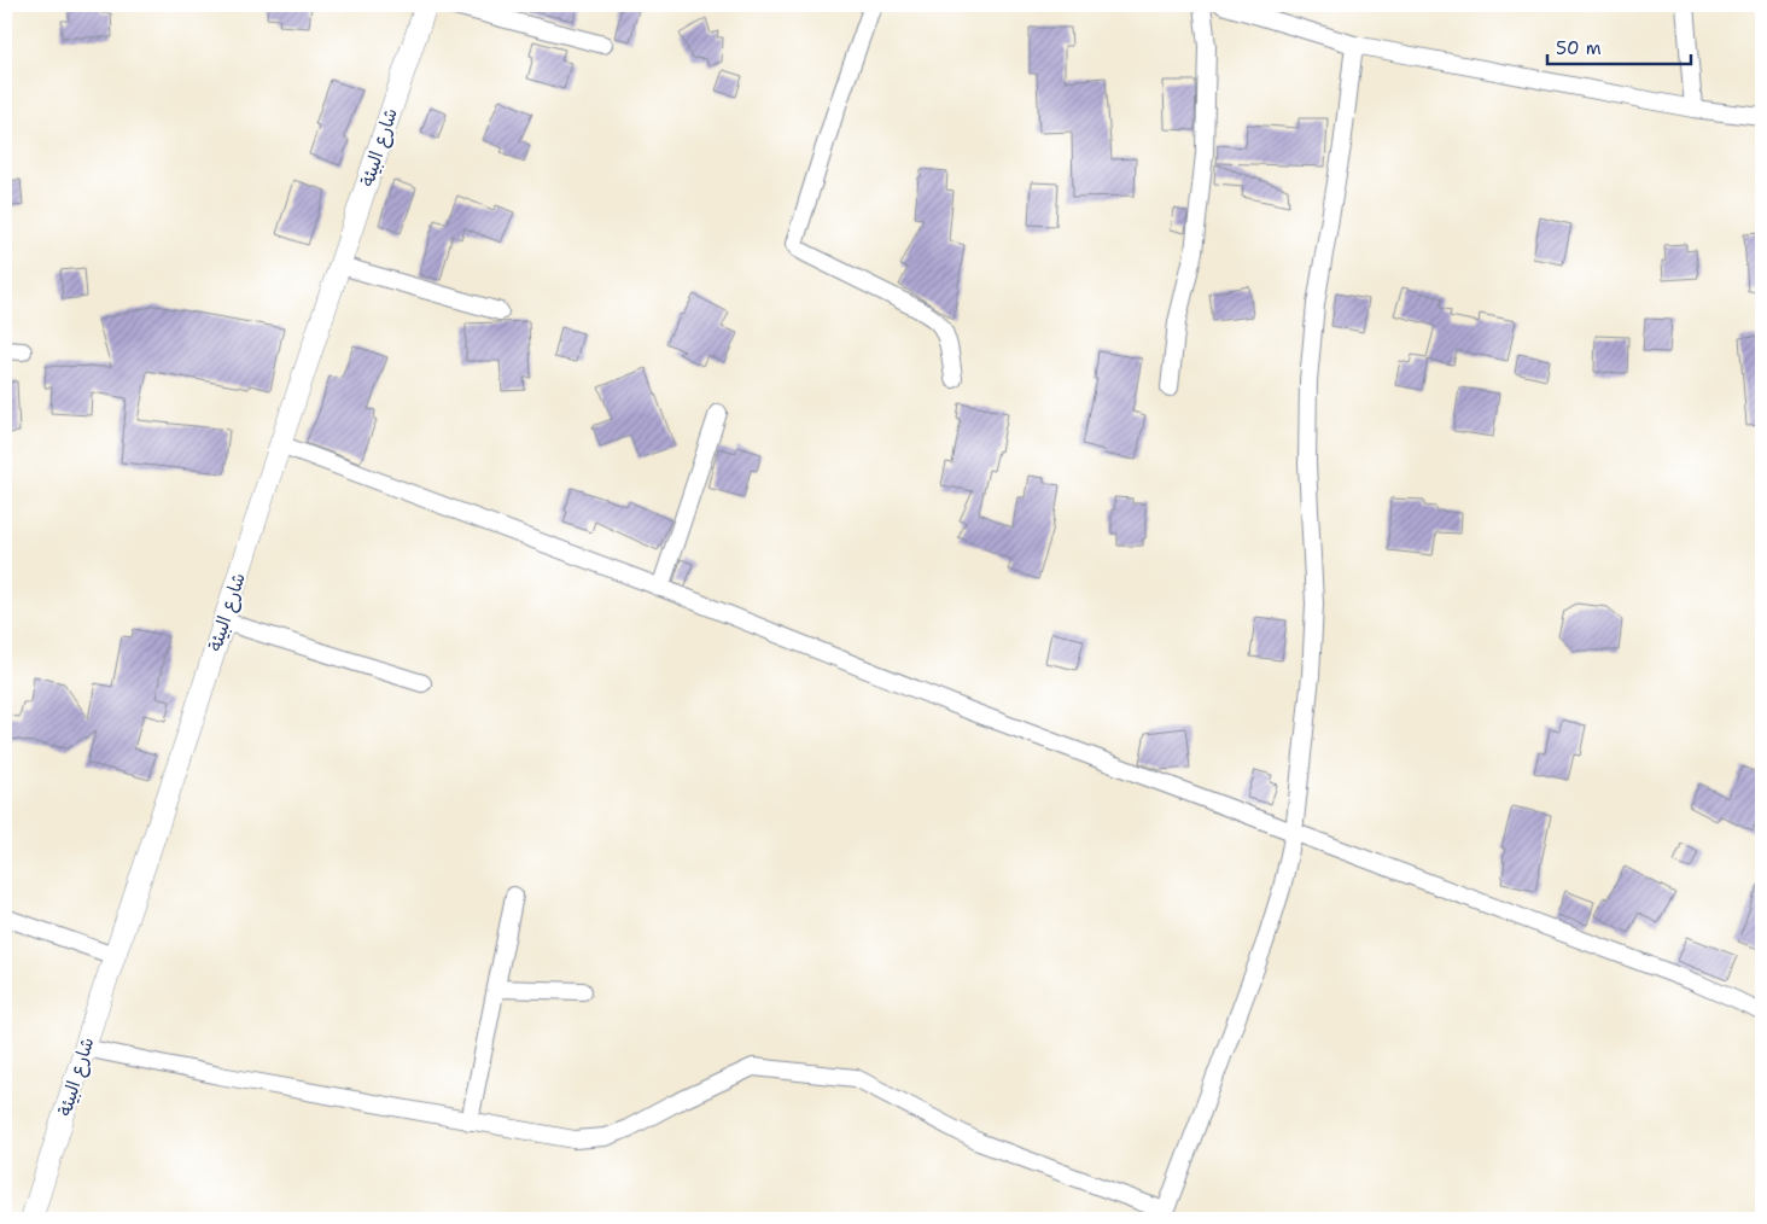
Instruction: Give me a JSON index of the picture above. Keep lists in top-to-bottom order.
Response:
{
  "streets": {
    "street": ["شارع البيئة"]
  },
  "scale_bar": "50 m"
}
